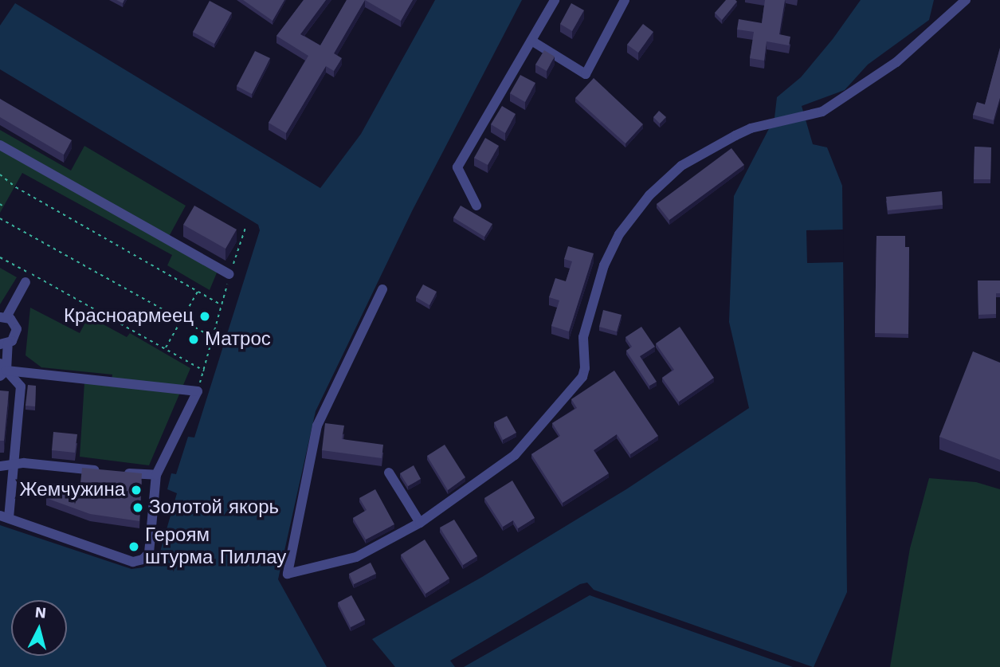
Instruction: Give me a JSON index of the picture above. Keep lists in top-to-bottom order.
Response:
{
  "places": [
    "Красноармеец",
    "Матрос",
    "Жемчужина",
    "Золотой якорь",
    "Героям штурма Пиллау"
  ],
  "north": "top"
}
